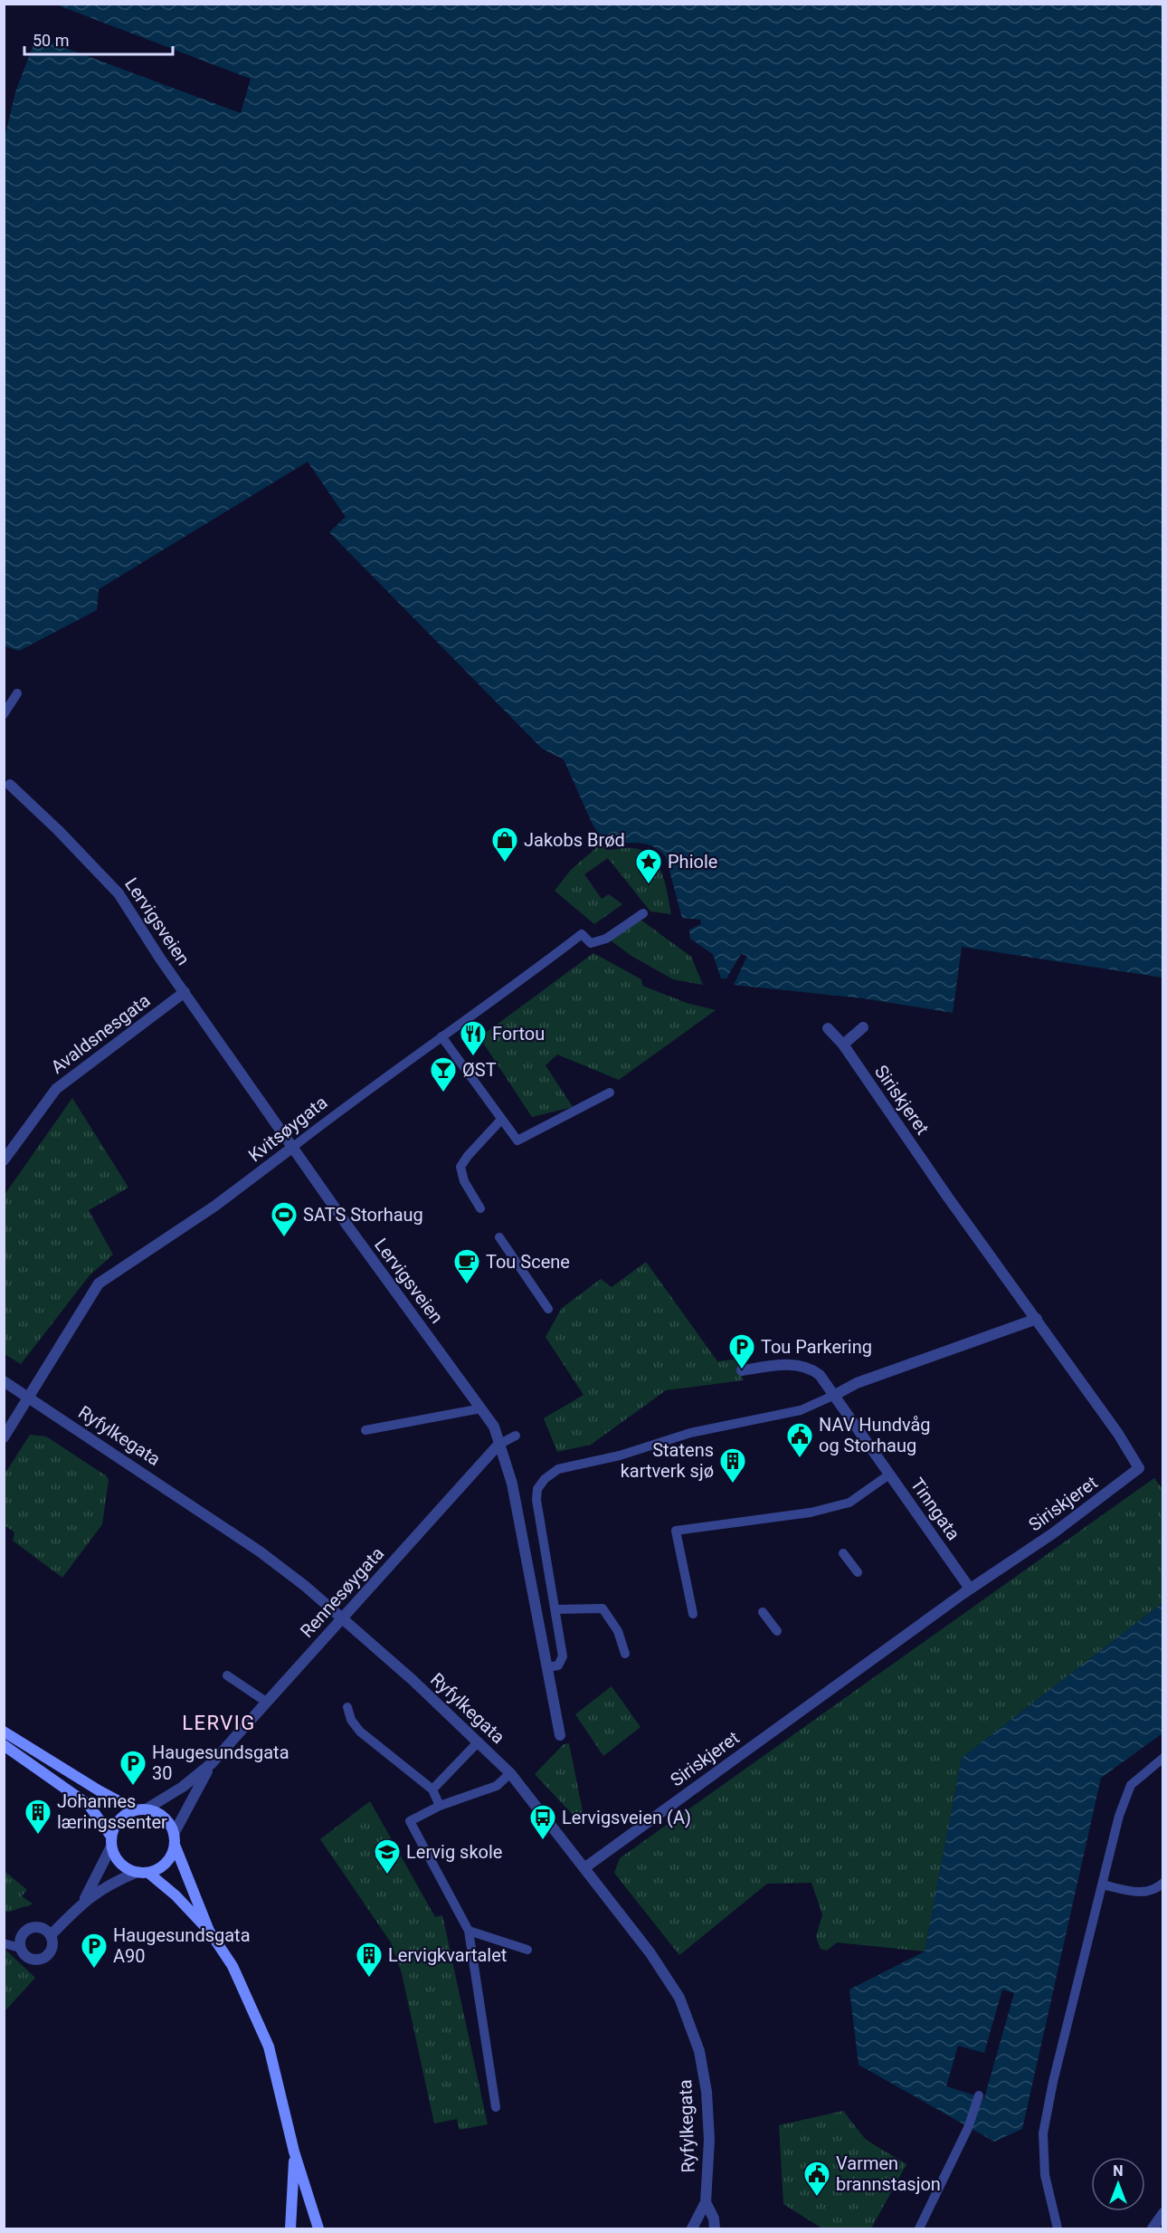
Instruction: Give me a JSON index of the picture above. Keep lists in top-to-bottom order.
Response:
{
  "streets": {
    "street": [
      "Lervigsveien",
      "Avaldsnesgata",
      "Siriskjeret",
      "Kvitsøygata",
      "Ryfylkegata",
      "Tinngata",
      "Rennesøygata"
    ]
  },
  "crossings": [
    ["Lervigsveien", "Avaldsnesgata"],
    ["Lervigsveien", "Kvitsøygata"],
    ["Lervigsveien", "Rennesøygata"],
    ["Siriskjeret", "Ryfylkegata"],
    ["Siriskjeret", "Tinngata"],
    ["Kvitsøygata", "Ryfylkegata"],
    ["Ryfylkegata", "Rennesøygata"]
  ],
  "districts": ["LERVIG"],
  "places": {
    "shop": ["Jakobs Brød"],
    "place": ["Phiole"],
    "restaurant": ["Fortou"],
    "bar": ["ØST"],
    "sports": ["SATS Storhaug"],
    "cafe": ["Tou Scene"],
    "parking": ["Tou Parkering", "Haugesundsgata 30", "Haugesundsgata A90"],
    "public building": ["NAV Hundvåg og Storhaug", "Varmen brannstasjon"],
    "building": ["Statens kartverk sjø", "Johannes læringssenter", "Lervigkvartalet"],
    "bus stop": ["Lervigsveien (A)"],
    "school or university": ["Lervig skole"]
  },
  "scale_bar": "50 m",
  "north": "top"
}
